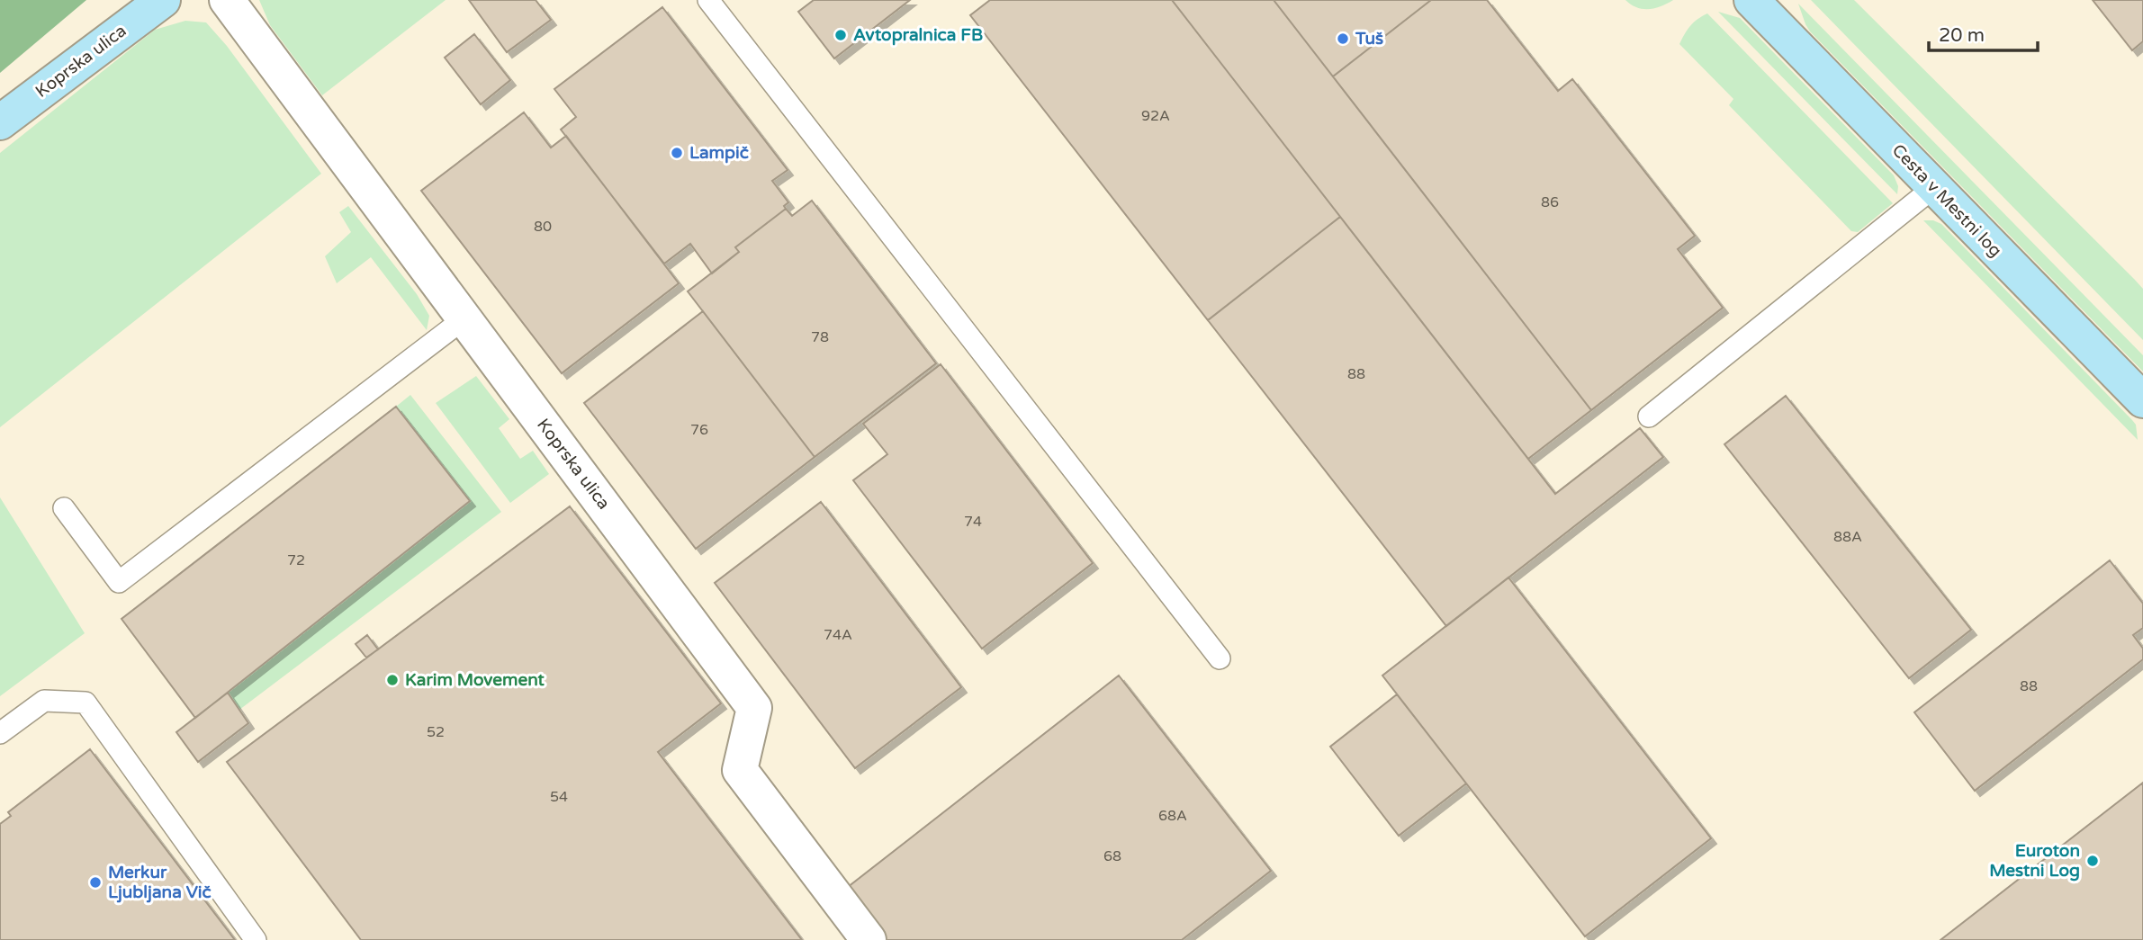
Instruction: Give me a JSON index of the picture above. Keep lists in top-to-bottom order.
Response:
{
  "streets": {
    "street": ["Koprska ulica", "Cesta v Mestni log"]
  },
  "places": [
    "Avtopralnica FB",
    "Tuš",
    "Lampič",
    "Karim Movement",
    "Euroton Mestni Log",
    "Merkur Ljubljana Vič"
  ],
  "house_numbers": [
    "92A",
    "86",
    "80",
    "78",
    "88",
    "76",
    "74",
    "88A",
    "72",
    "74A",
    "88",
    "52",
    "54",
    "68A",
    "68"
  ],
  "scale_bar": "20 m"
}
